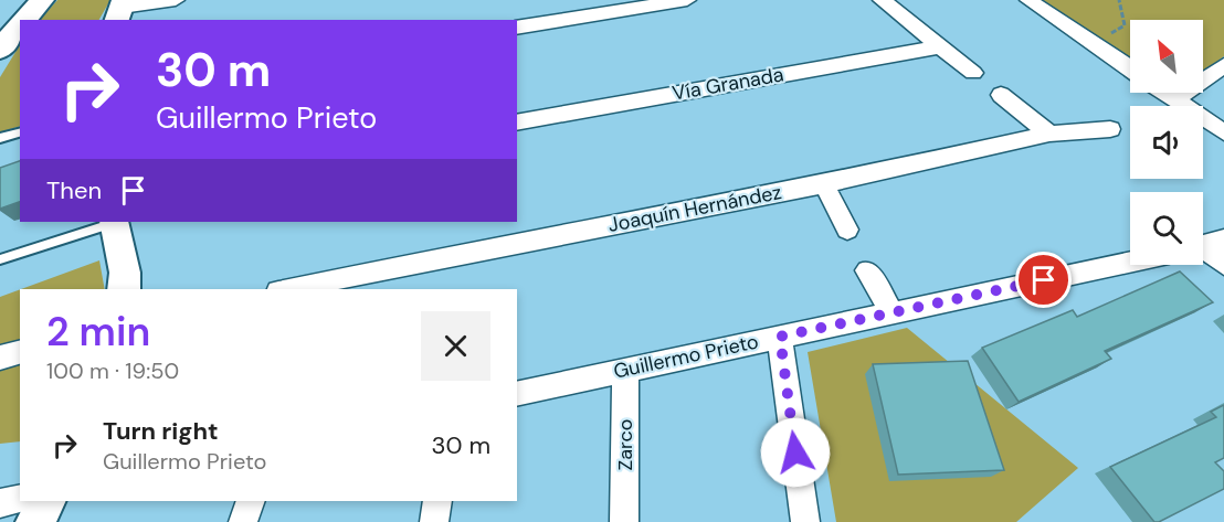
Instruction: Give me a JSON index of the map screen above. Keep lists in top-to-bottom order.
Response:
{
  "streets": {
    "street": [
      "Vía Granada",
      "Joaquín Hernández",
      "Guillermo Prieto",
      "Zarco"
    ]
  },
  "crossings": [
    ["Guillermo Prieto", "Zarco"]
  ],
  "north": "top left",
  "page": {
    "turn": ["30 m", "Guillermo Prieto"],
    "then": "Then",
    "heading": ["2 min", "100 m · 19:50"],
    "list": [
      {
        "name": "Turn right",
        "note": "Guillermo Prieto",
        "value": "30 m"
      }
    ]
  }
}
